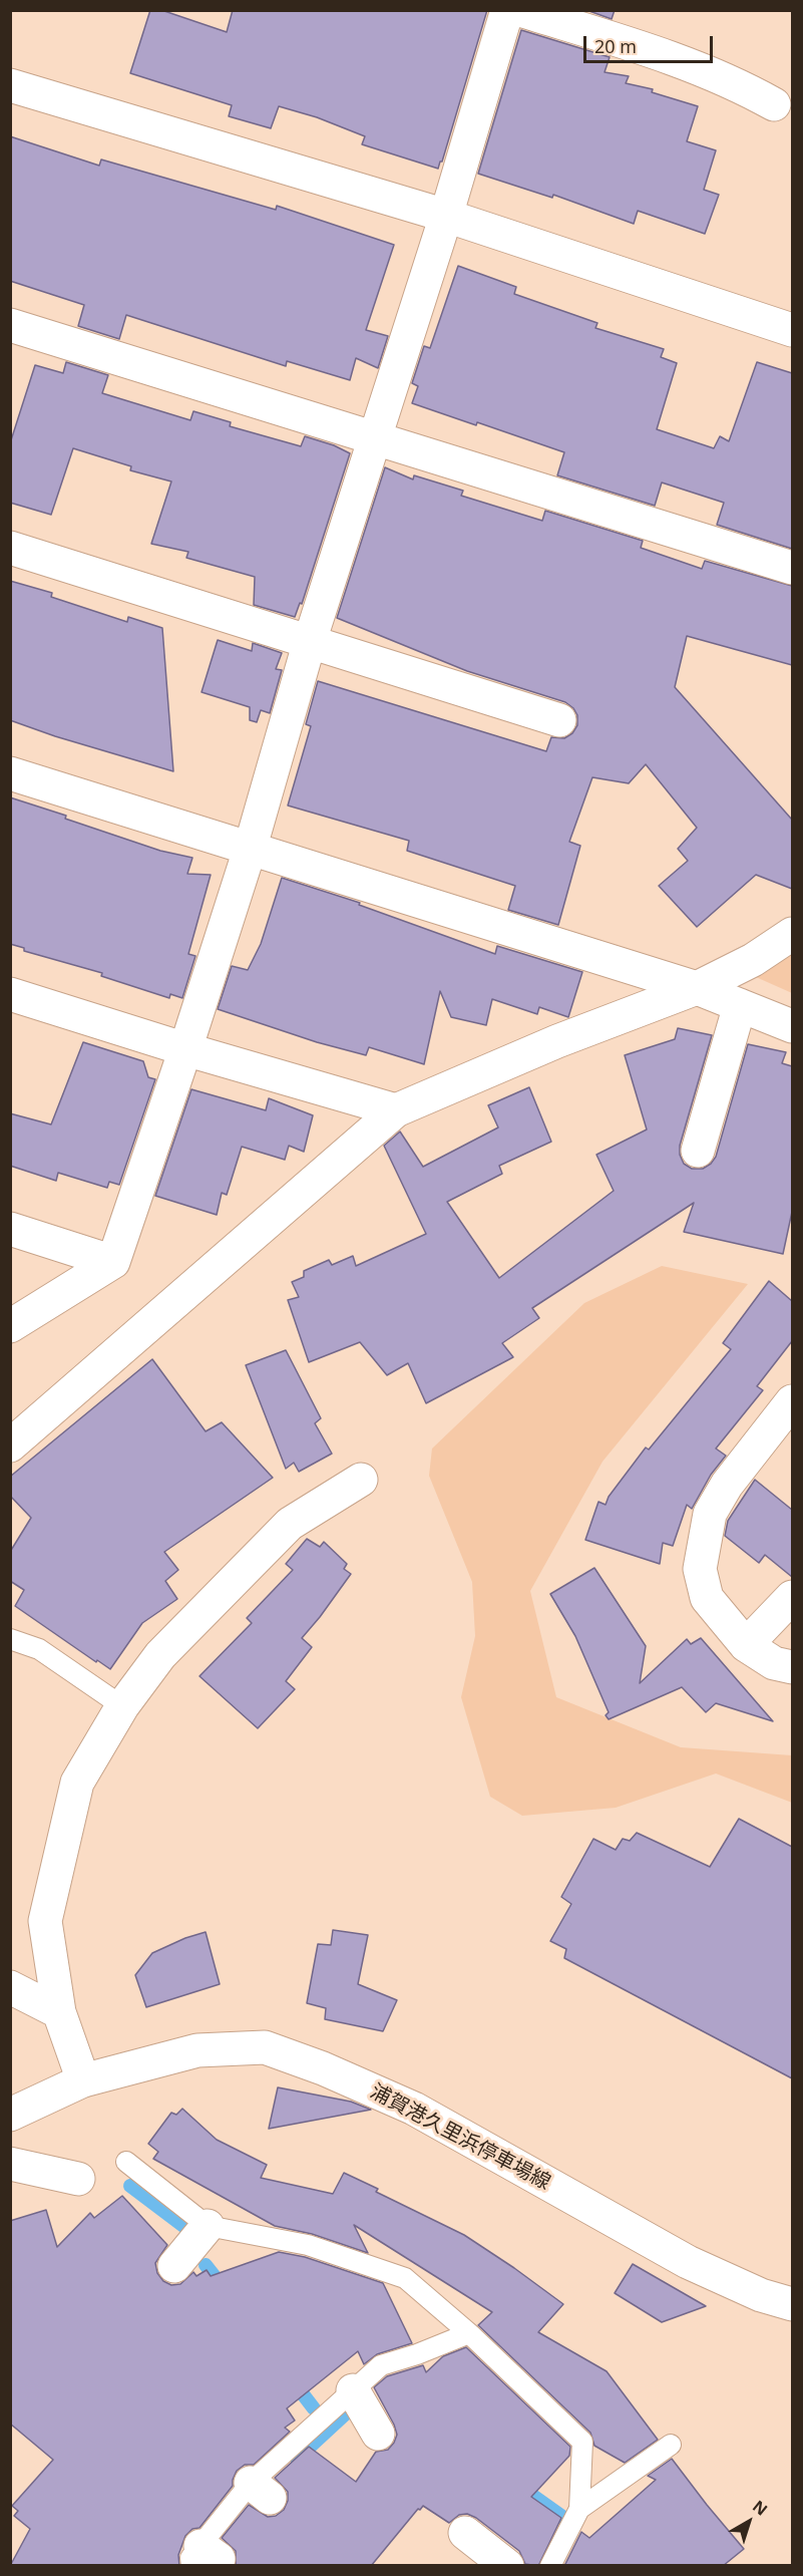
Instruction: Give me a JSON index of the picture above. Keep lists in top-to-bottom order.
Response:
{
  "streets": {
    "street": ["浦賀港久里浜停車場線"]
  },
  "scale_bar": "20 m",
  "north": "top right"
}
